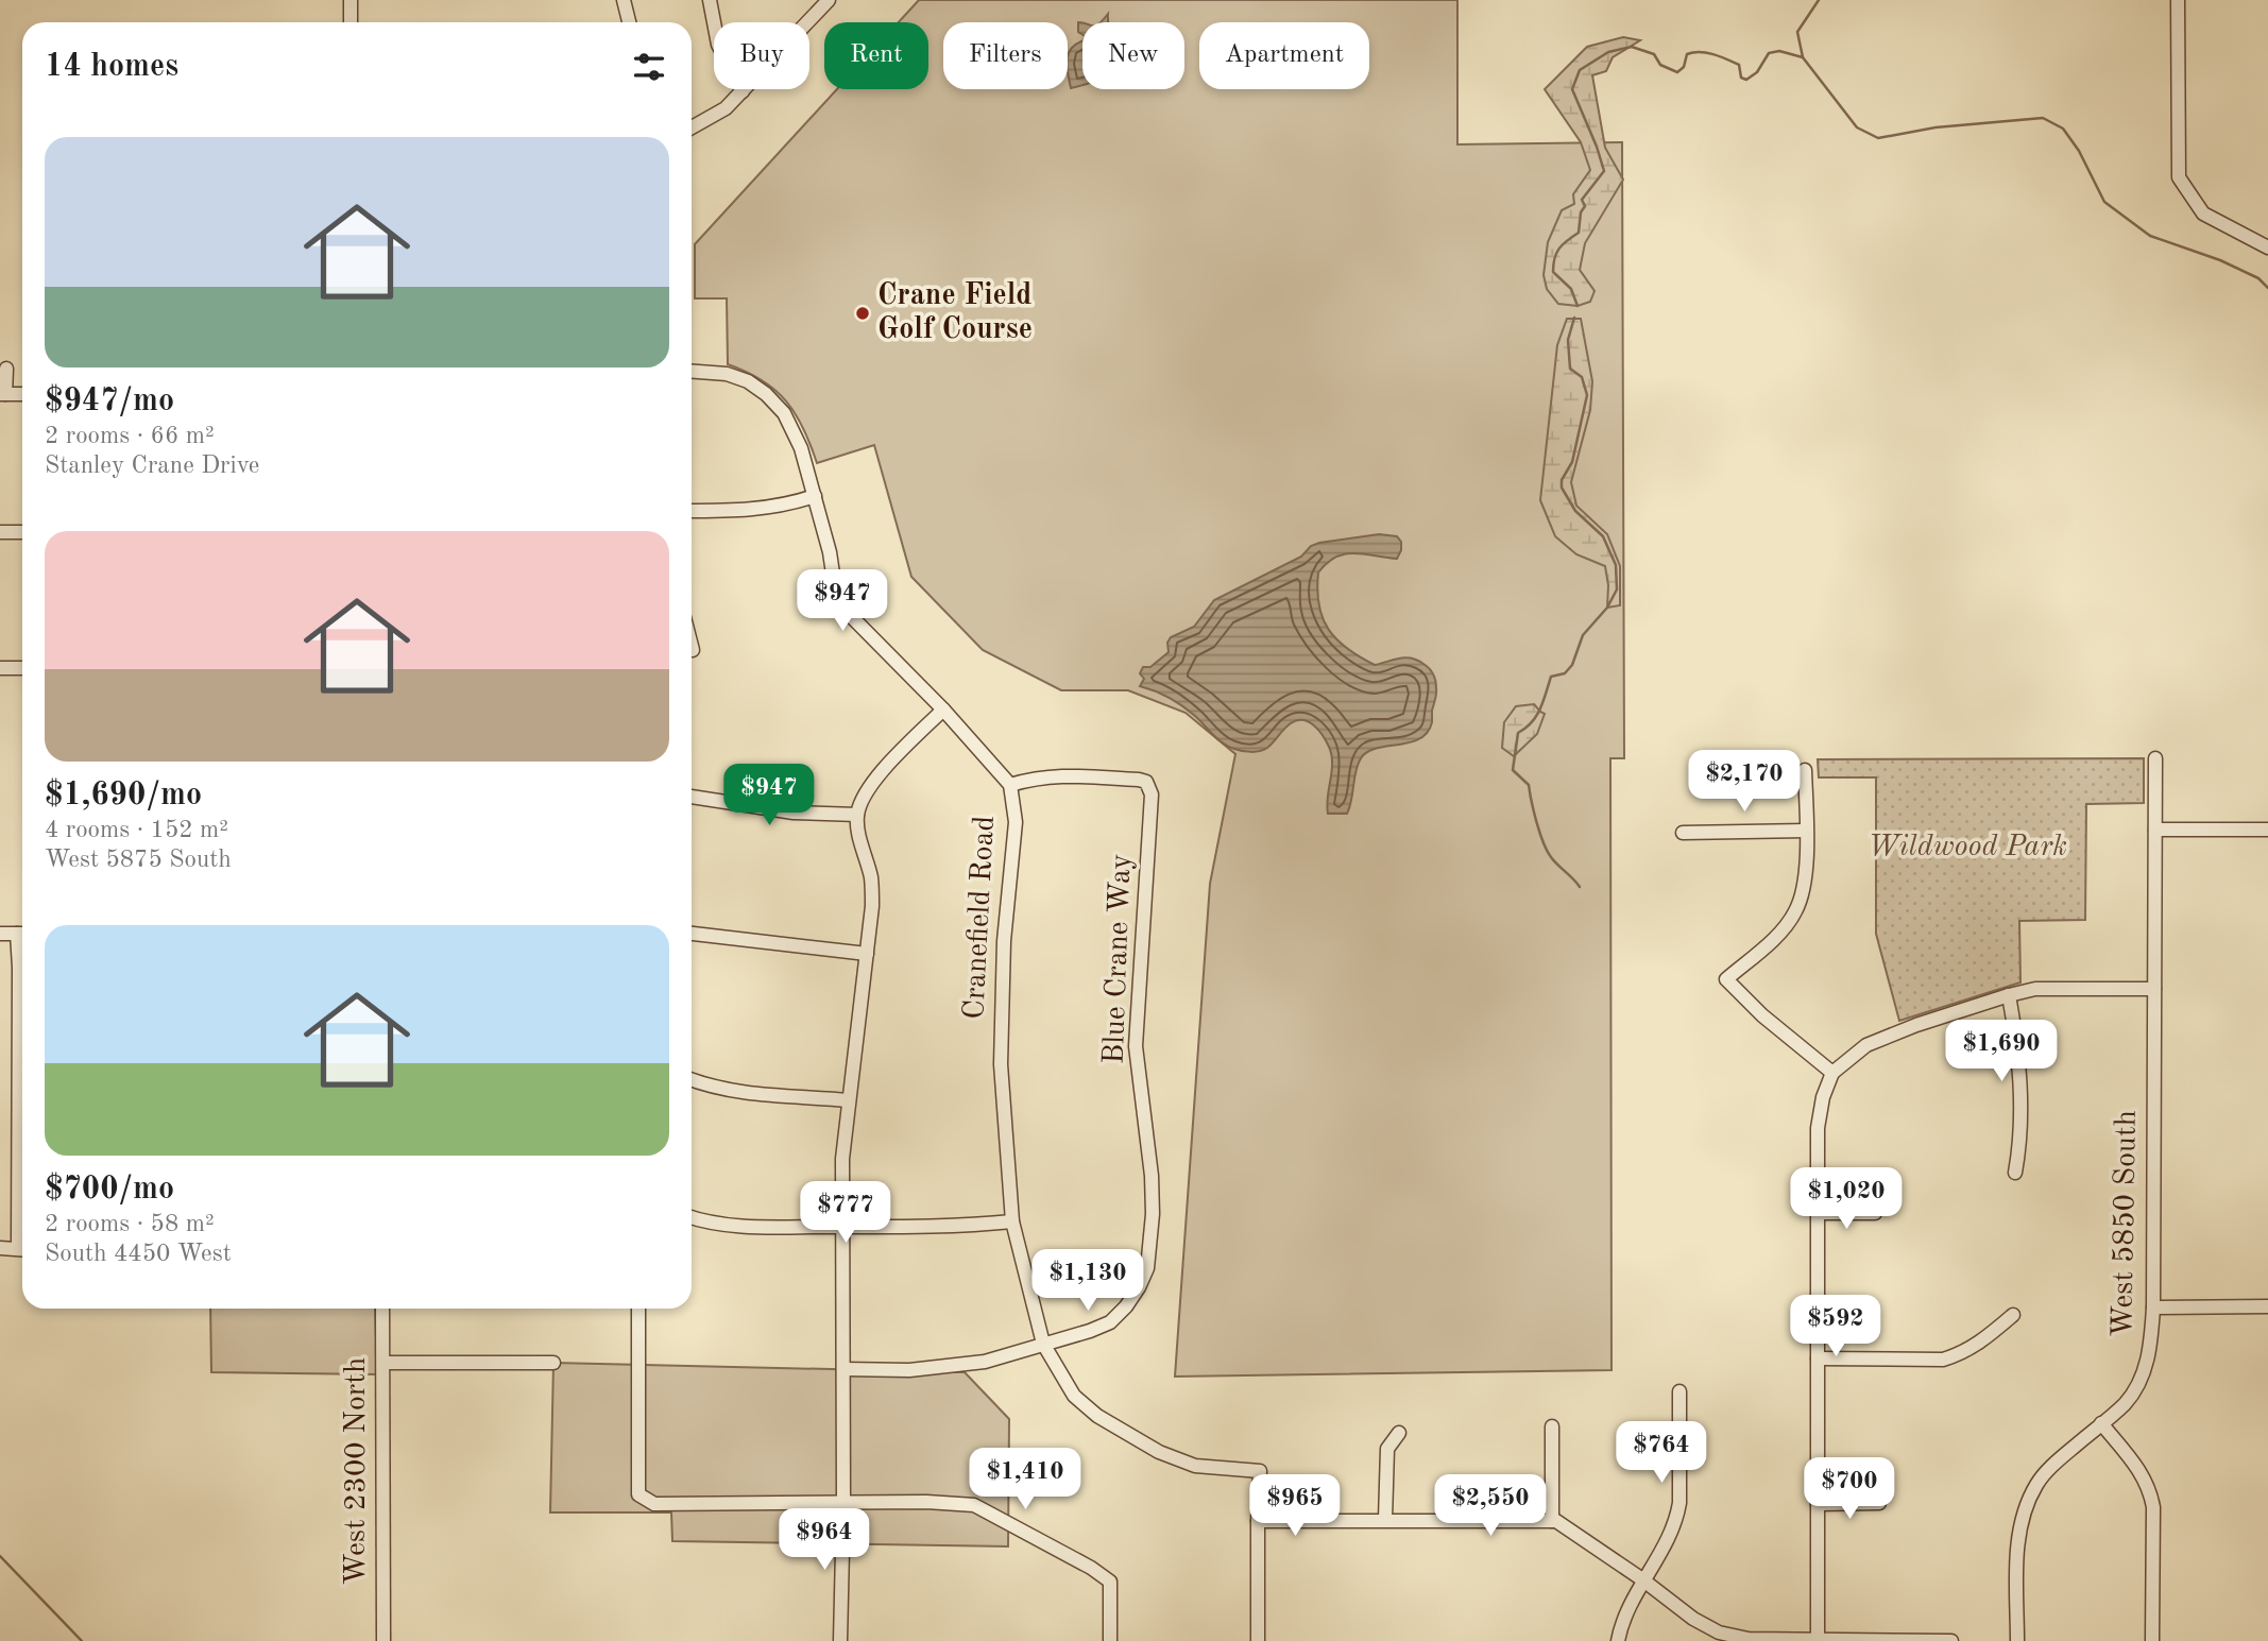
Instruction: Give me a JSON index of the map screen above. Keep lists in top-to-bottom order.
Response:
{
  "streets": {
    "street": [
      "Cranefield Road",
      "Blue Crane Way",
      "West 5850 South",
      "West 2300 North"
    ]
  },
  "crossings": [
    ["Cranefield Road", "Blue Crane Way"]
  ],
  "parks": ["Wildwood Park"],
  "places": ["Crane Field Golf Course"],
  "page": {
    "chip": [
      "Buy",
      "Rent",
      "Filters",
      "New",
      "Apartment"
    ],
    "heading": "14 homes",
    "list": [
      {
        "name": "$947/mo",
        "note": "2 rooms · 66 m² · Stanley Crane Drive"
      },
      {
        "name": "$1,690/mo",
        "note": "4 rooms · 152 m² · West 5875 South"
      },
      {
        "name": "$700/mo",
        "note": "2 rooms · 58 m² · South 4450 West"
      }
    ],
    "price": [
      "$947",
      "$2,170",
      "$947",
      "$1,690",
      "$1,020",
      "$777",
      "$1,130",
      "$592",
      "$764",
      "$1,410",
      "$700",
      "$965",
      "$2,550",
      "$964"
    ]
  }
}
